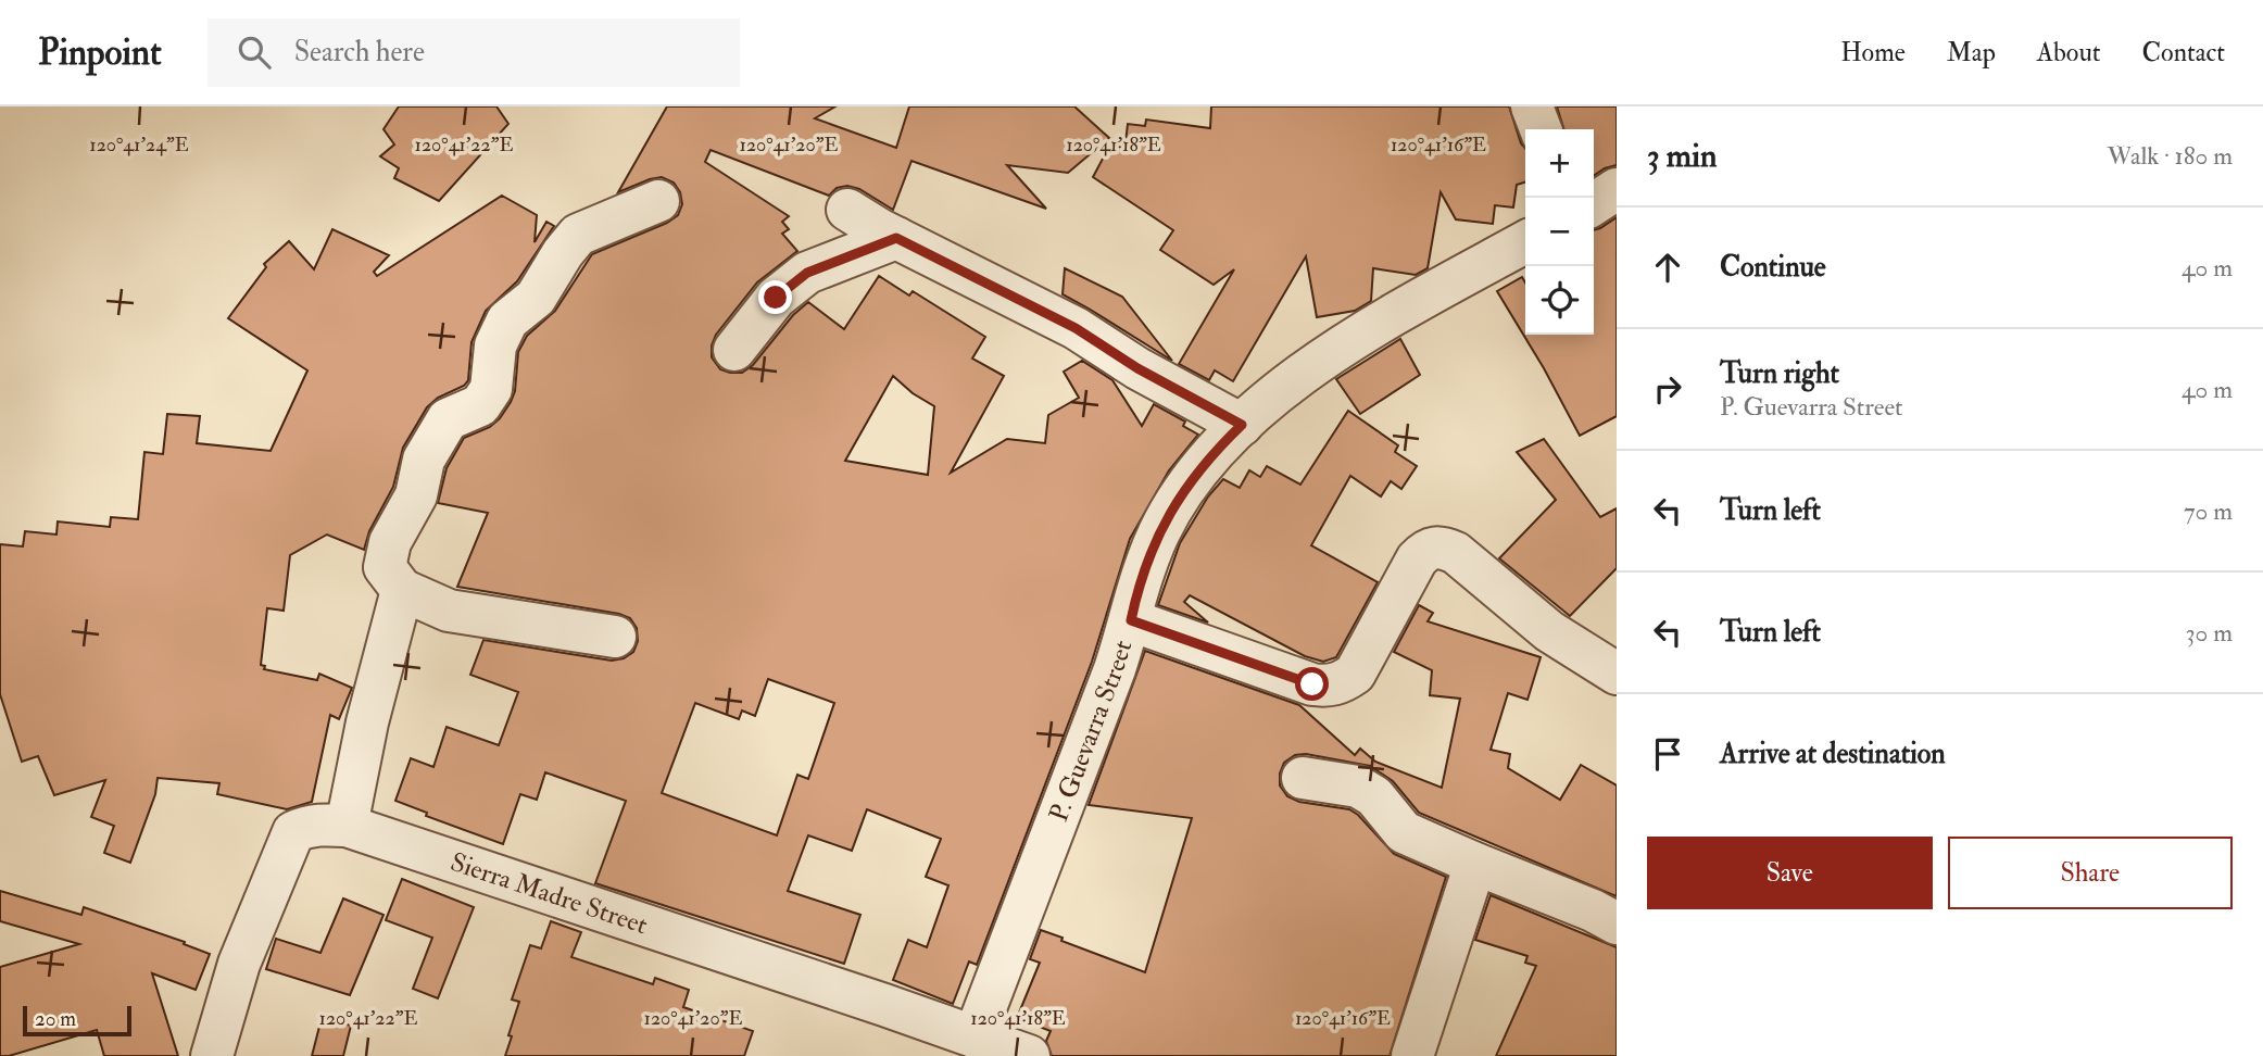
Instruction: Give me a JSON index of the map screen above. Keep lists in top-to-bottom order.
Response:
{
  "streets": {
    "street": ["P. Guevarra Street", "Sierra Madre Street"]
  },
  "crossings": [
    ["P. Guevarra Street", "Sierra Madre Street"]
  ],
  "scale_bar": "20 m",
  "page": {
    "header": "Pinpoint",
    "search": "Search here",
    "nav": [
      "Home",
      "Map",
      "About",
      "Contact"
    ],
    "heading": ["3 min", "Walk · 180 m"],
    "map_buttons": ["+", "−"],
    "list": [
      ["Continue", "40 m"],
      ["Turn right", "P. Guevarra Street", "40 m"],
      ["Turn left", "70 m"],
      ["Turn left", "30 m"],
      "Arrive at destination"
    ],
    "buttons": ["Save", "Share"],
    "scale": "20 m"
  },
  "coordinates": [
    "120°41'24\"E",
    "120°41'22\"E",
    "120°41'20\"E",
    "120°41'18\"E",
    "120°41'16\"E"
  ]
}
